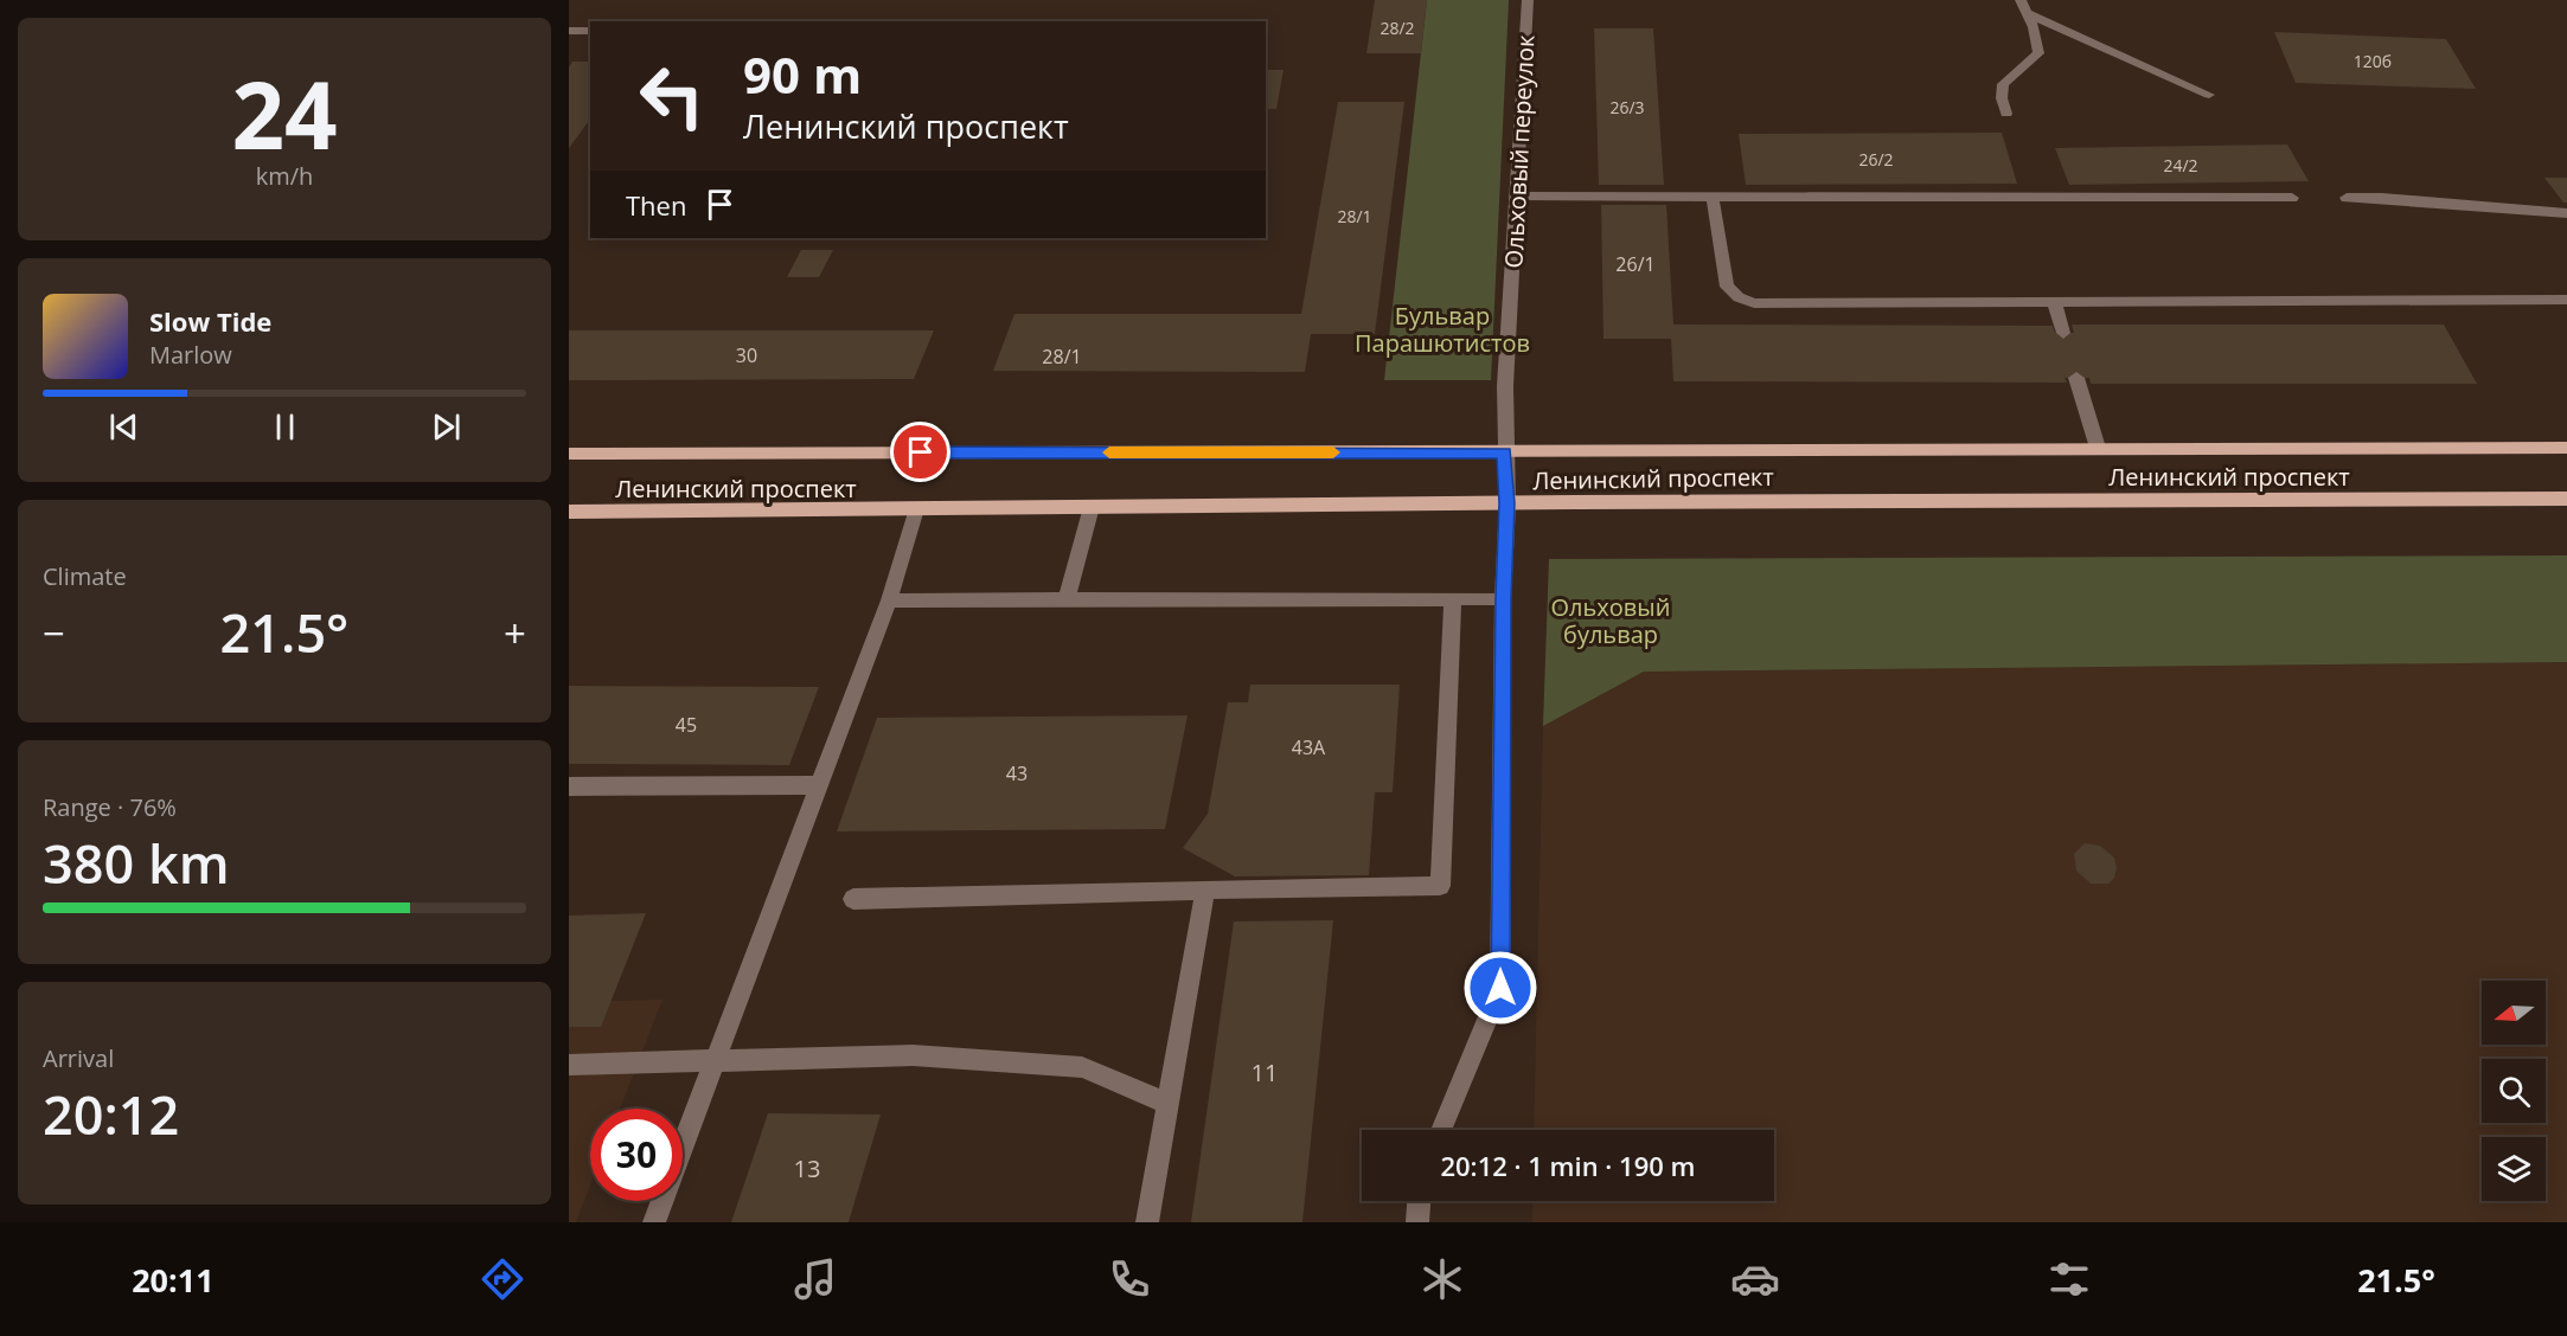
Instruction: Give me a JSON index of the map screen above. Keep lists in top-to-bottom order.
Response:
{
  "streets": {
    "main road": ["Ленинский проспект"],
    "street": ["Ольховый переулок"]
  },
  "crossings": [
    ["Ольховый переулок", "Ленинский проспект"]
  ],
  "parks": ["Бульвар Парашютистов", "Ольховый бульвар"],
  "house_numbers": [
    "28/2",
    "120б",
    "26/3",
    "26/2",
    "24/2",
    "28/1",
    "26/1",
    "30",
    "28/1",
    "45",
    "43А",
    "43",
    "11",
    "13"
  ],
  "north": "left",
  "page": {
    "tile": [
      ["24", "km/h"],
      "Climate",
      ["Range · 76%", "380 km"],
      ["Arrival", "20:12"]
    ],
    "turn": ["90 m", "Ленинский проспект"],
    "then": "Then",
    "song": ["Slow Tide", "Marlow"],
    "heat": ["−", "21.5°", "+"],
    "limit": "30",
    "trip": "20:12 · 1 min · 190 m",
    "tabs": ["20:11", "21.5°"]
  }
}
